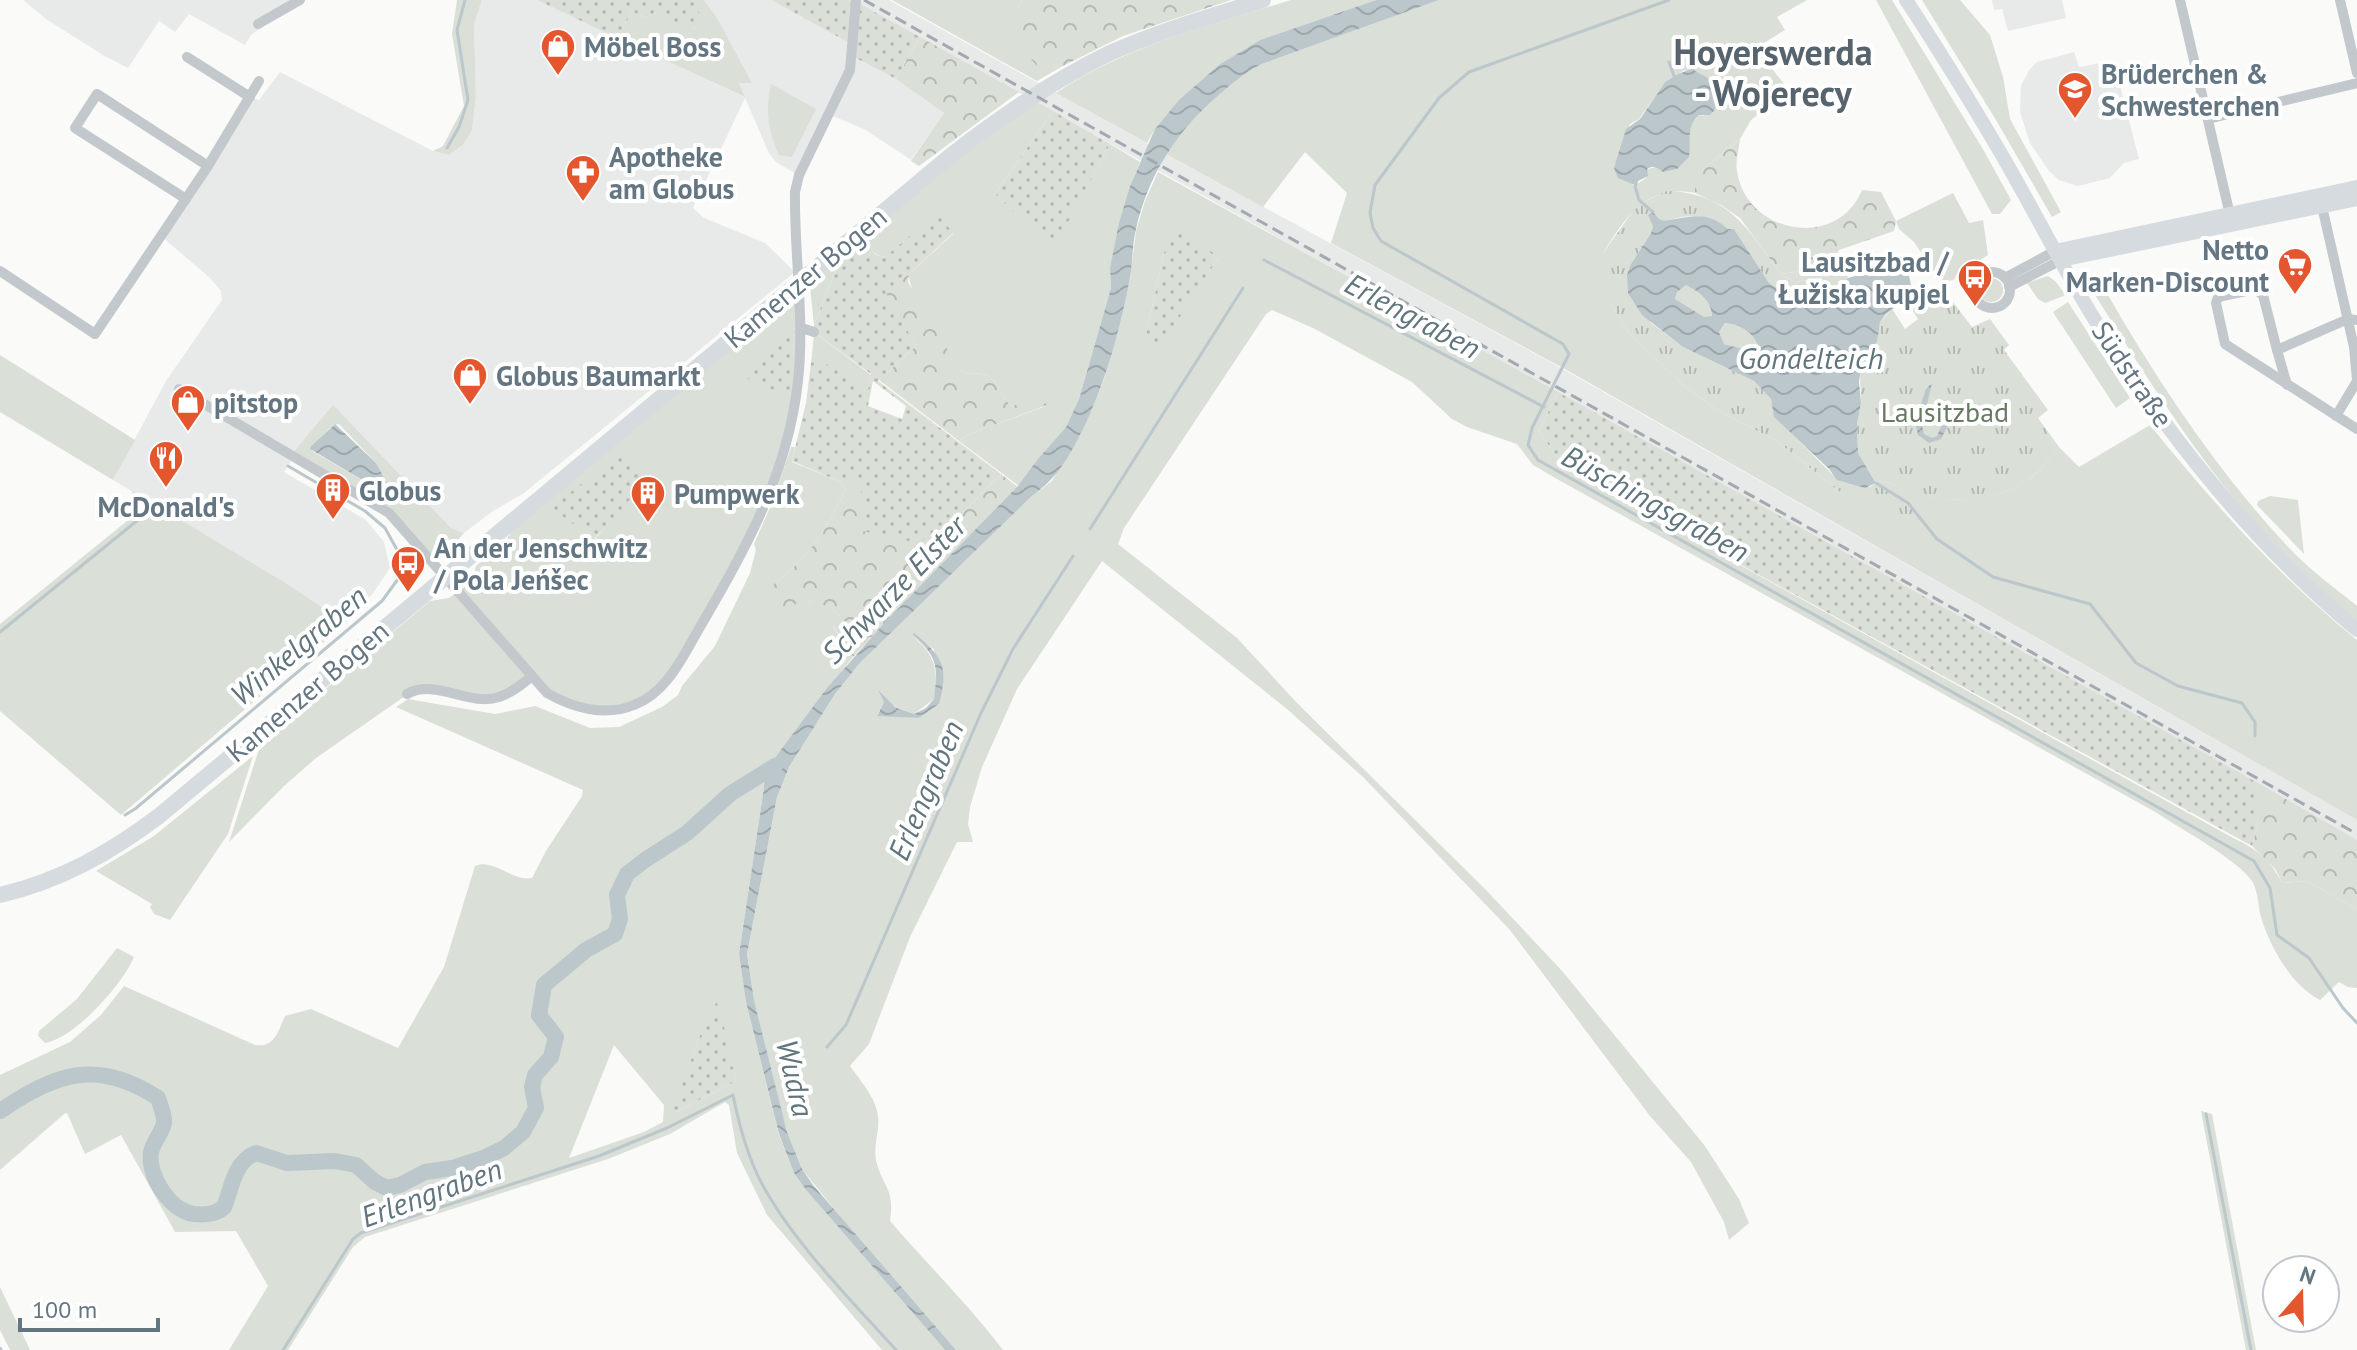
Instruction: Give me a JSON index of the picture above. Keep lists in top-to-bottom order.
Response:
{
  "streets": {
    "main road": ["Kamenzer Bogen", "Südstraße"]
  },
  "districts": ["Hoyerswerda - Wojerecy"],
  "water": [
    "Erlengraben",
    "Gondelteich",
    "Büschingsgraben",
    "Schwarze Elster",
    "Winkelgraben",
    "Wudra"
  ],
  "parks": ["Lausitzbad"],
  "places": {
    "shop": ["Möbel Boss", "Globus Baumarkt", "pitstop"],
    "school or university": ["Brüderchen & Schwesterchen"],
    "pharmacy": ["Apotheke am Globus"],
    "supermarket": ["Netto Marken-Discount"],
    "bus stop": ["Lausitzbad / Łužiska kupjel", "An der Jenschwitz / Pola Jeńšec"],
    "restaurant": ["McDonald's"],
    "building": ["Globus", "Pumpwerk"]
  },
  "scale_bar": "100 m",
  "north": "top"
}
